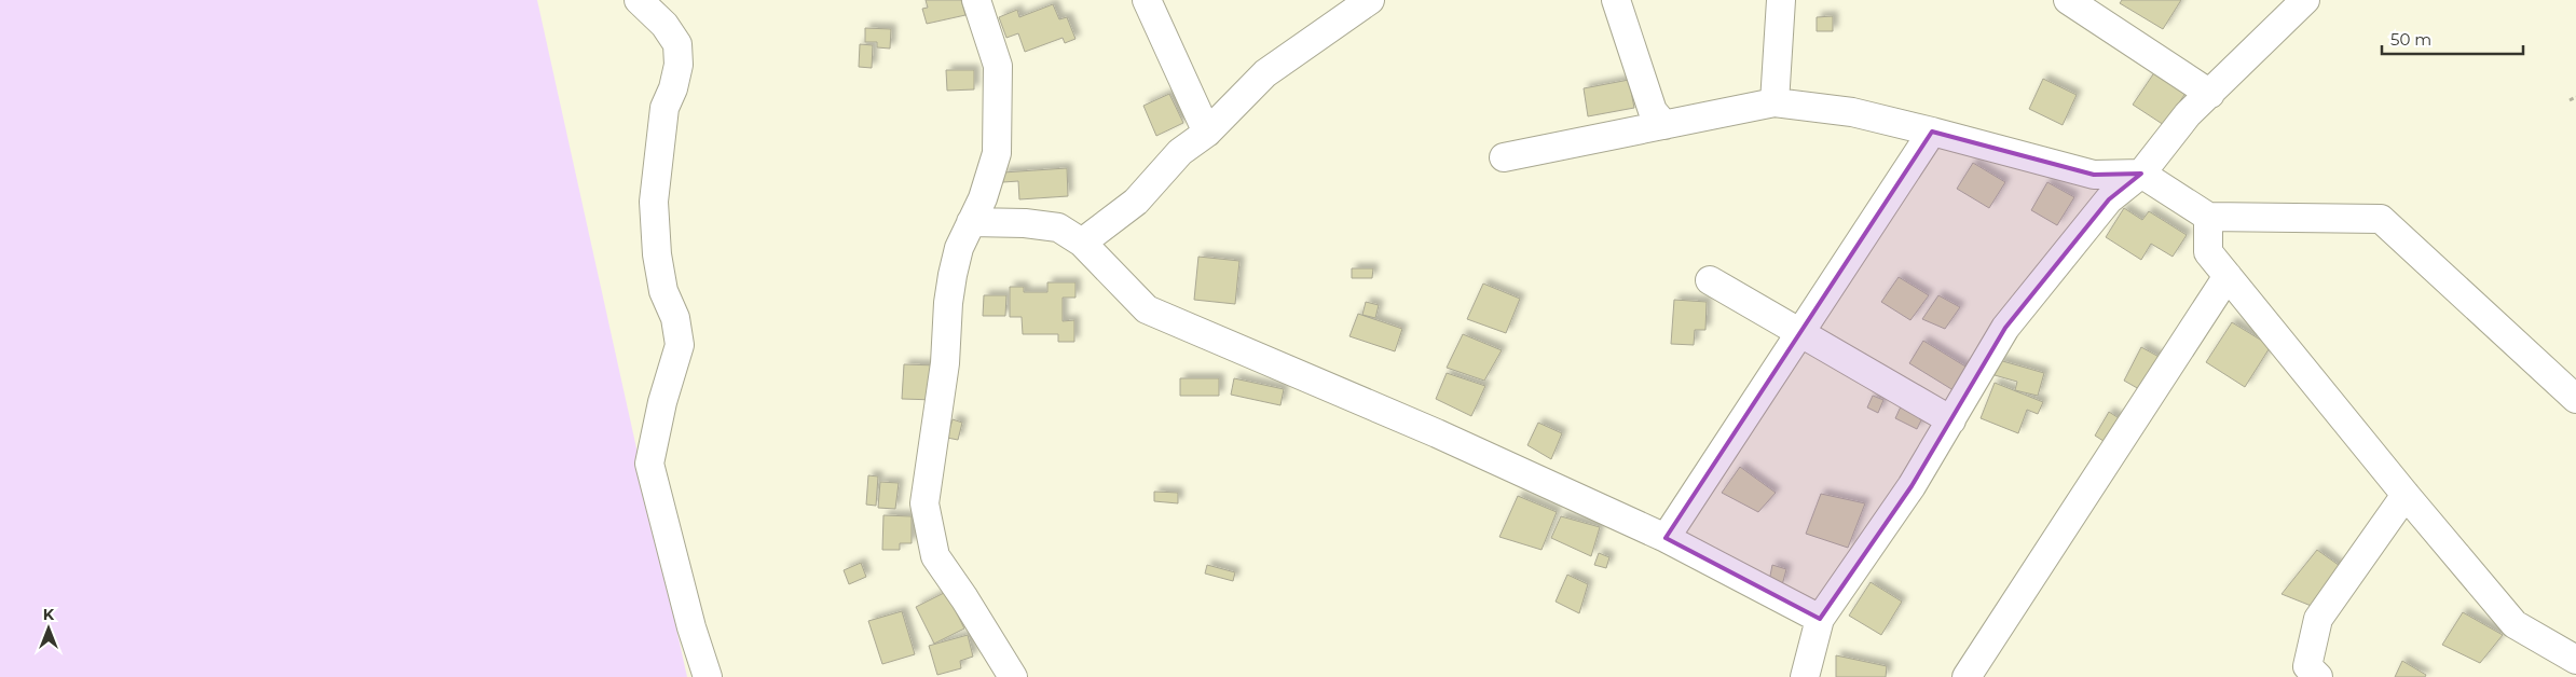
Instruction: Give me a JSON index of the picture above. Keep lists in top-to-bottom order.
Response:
{
  "scale_bar": "50 m",
  "north": "top"
}
